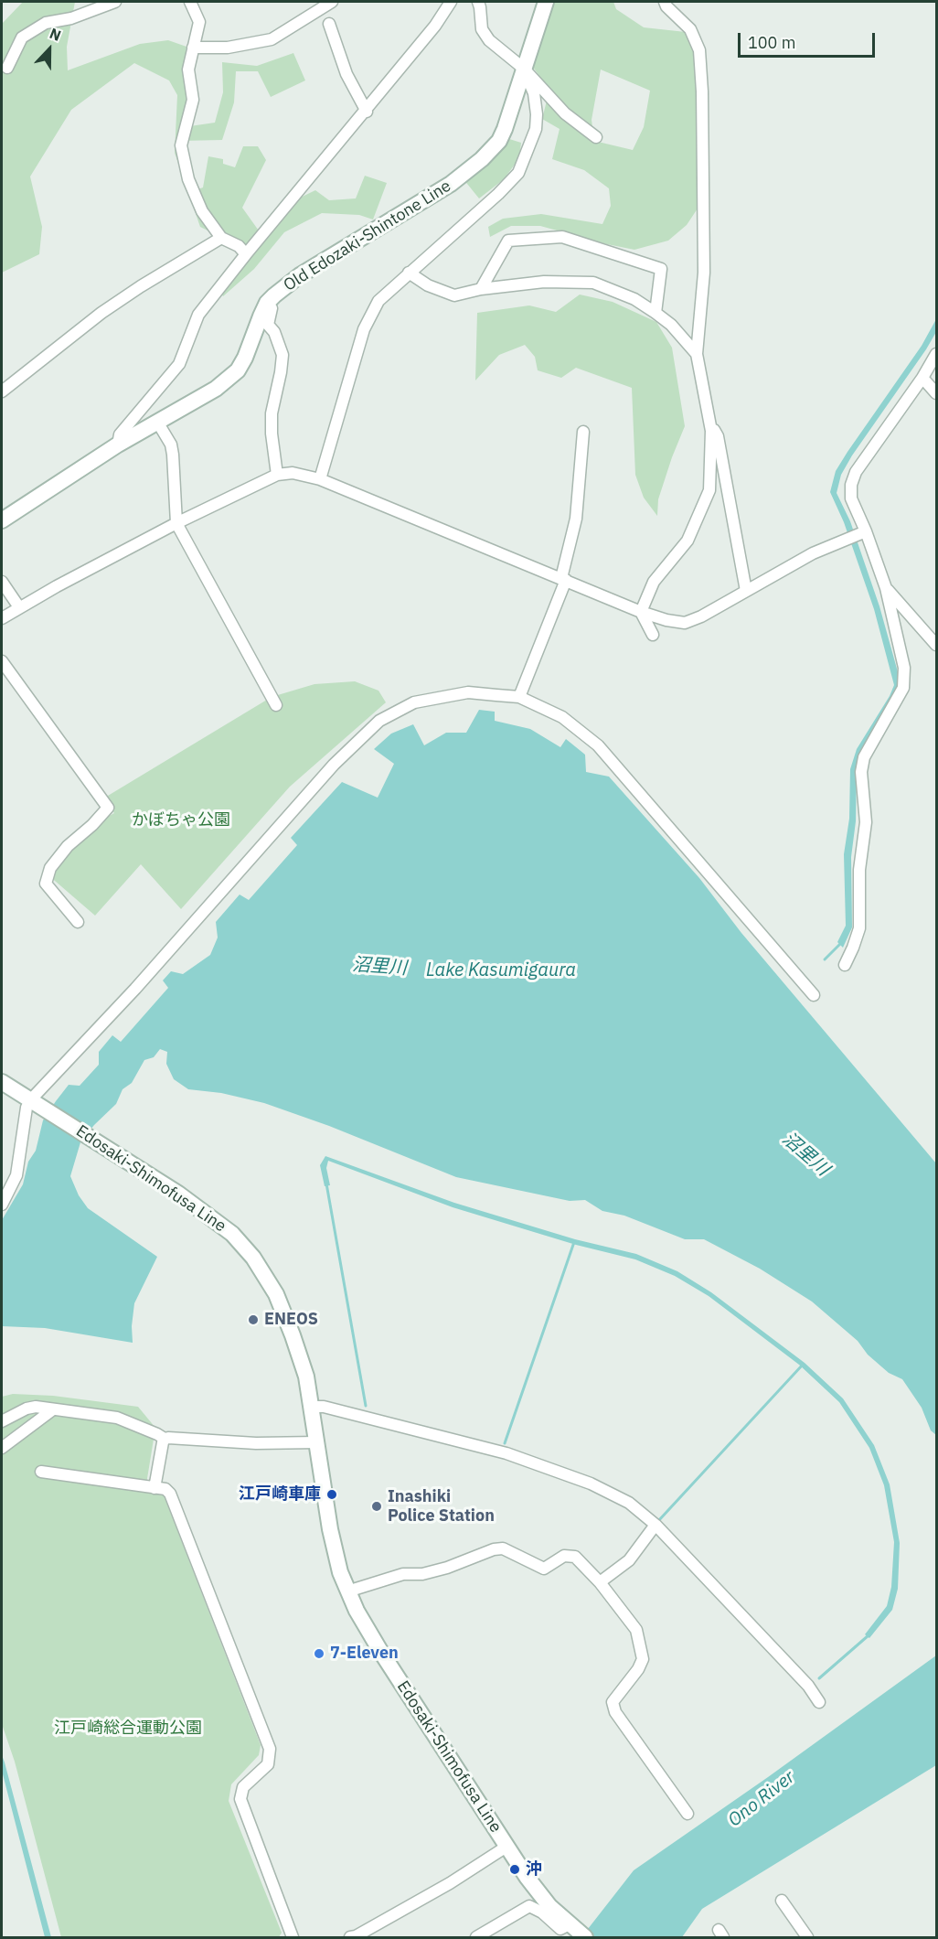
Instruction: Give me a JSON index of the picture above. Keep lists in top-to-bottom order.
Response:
{
  "streets": {
    "main road": ["Old Edozaki-Shintone Line", "Edosaki-Shimofusa Line"]
  },
  "water": ["沼里川", "Lake Kasumigaura", "Ono River"],
  "parks": ["かぼちゃ公園", "江戸崎総合運動公園"],
  "places": [
    "ENEOS",
    "江戸崎車庫",
    "Inashiki Police Station",
    "7-Eleven",
    "沖"
  ],
  "scale_bar": "100 m",
  "north": "top"
}
